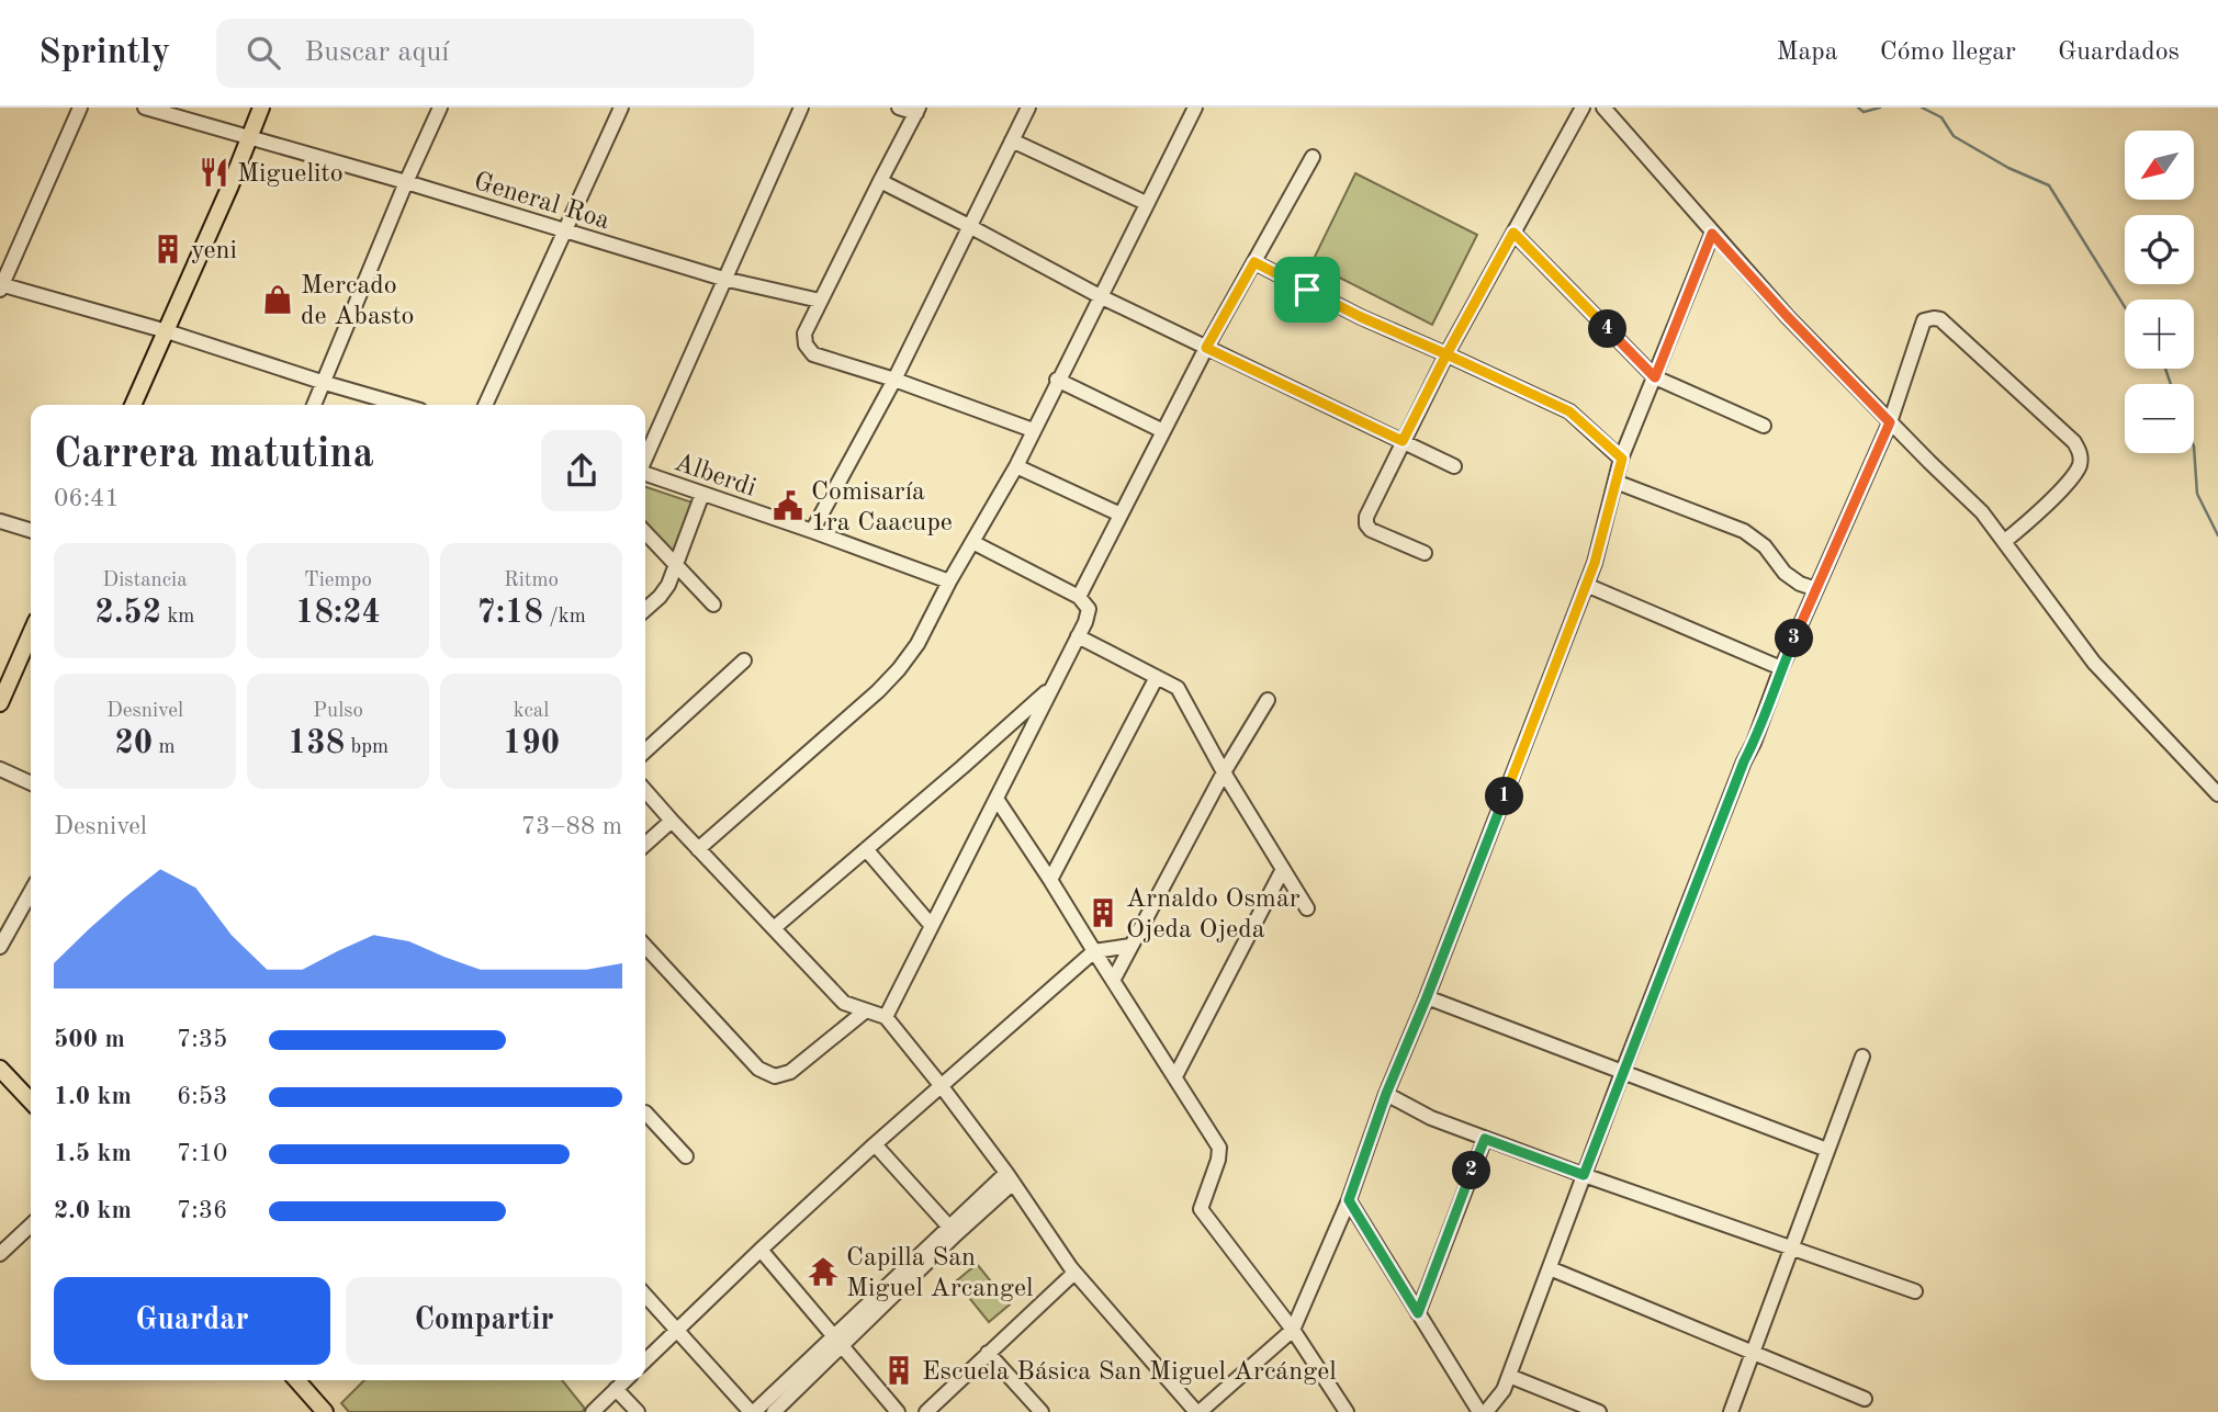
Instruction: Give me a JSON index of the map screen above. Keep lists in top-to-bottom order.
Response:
{
  "streets": {
    "street": ["General Roa", "Alberdi"]
  },
  "places": {
    "restaurant": ["Miguelito"],
    "building": ["yeni", "Arnaldo Osmar Ojeda Ojeda", "Escuela Básica San Miguel Arcángel"],
    "shop": ["Mercado de Abasto"],
    "public building": ["Comisaría 1ra Caacupe"],
    "temple": ["Capilla San Miguel Arcangel"]
  },
  "north": "bottom left",
  "page": {
    "header": "Sprintly",
    "search": "Buscar aquí",
    "nav": ["Mapa", "Cómo llegar", "Guardados"],
    "map_buttons": ["+", "−"],
    "pins": [
      "4",
      "3",
      "1",
      "2"
    ],
    "heading": ["Carrera matutina", "06:41"],
    "stats": [
      ["Distancia", "2.52 km"],
      ["Tiempo", "18:24"],
      ["Ritmo", "7:18 /km"],
      ["Desnivel", "20 m"],
      ["Pulso", "138 bpm"],
      ["kcal", "190"]
    ],
    "chart": ["Desnivel", "73–88 m"],
    "list": [
      {
        "name": "500 m",
        "note": "7:35"
      },
      {
        "name": "1.0 km",
        "note": "6:53"
      },
      {
        "name": "1.5 km",
        "note": "7:10"
      },
      {
        "name": "2.0 km",
        "note": "7:36"
      }
    ],
    "buttons": ["Guardar", "Compartir"]
  }
}
